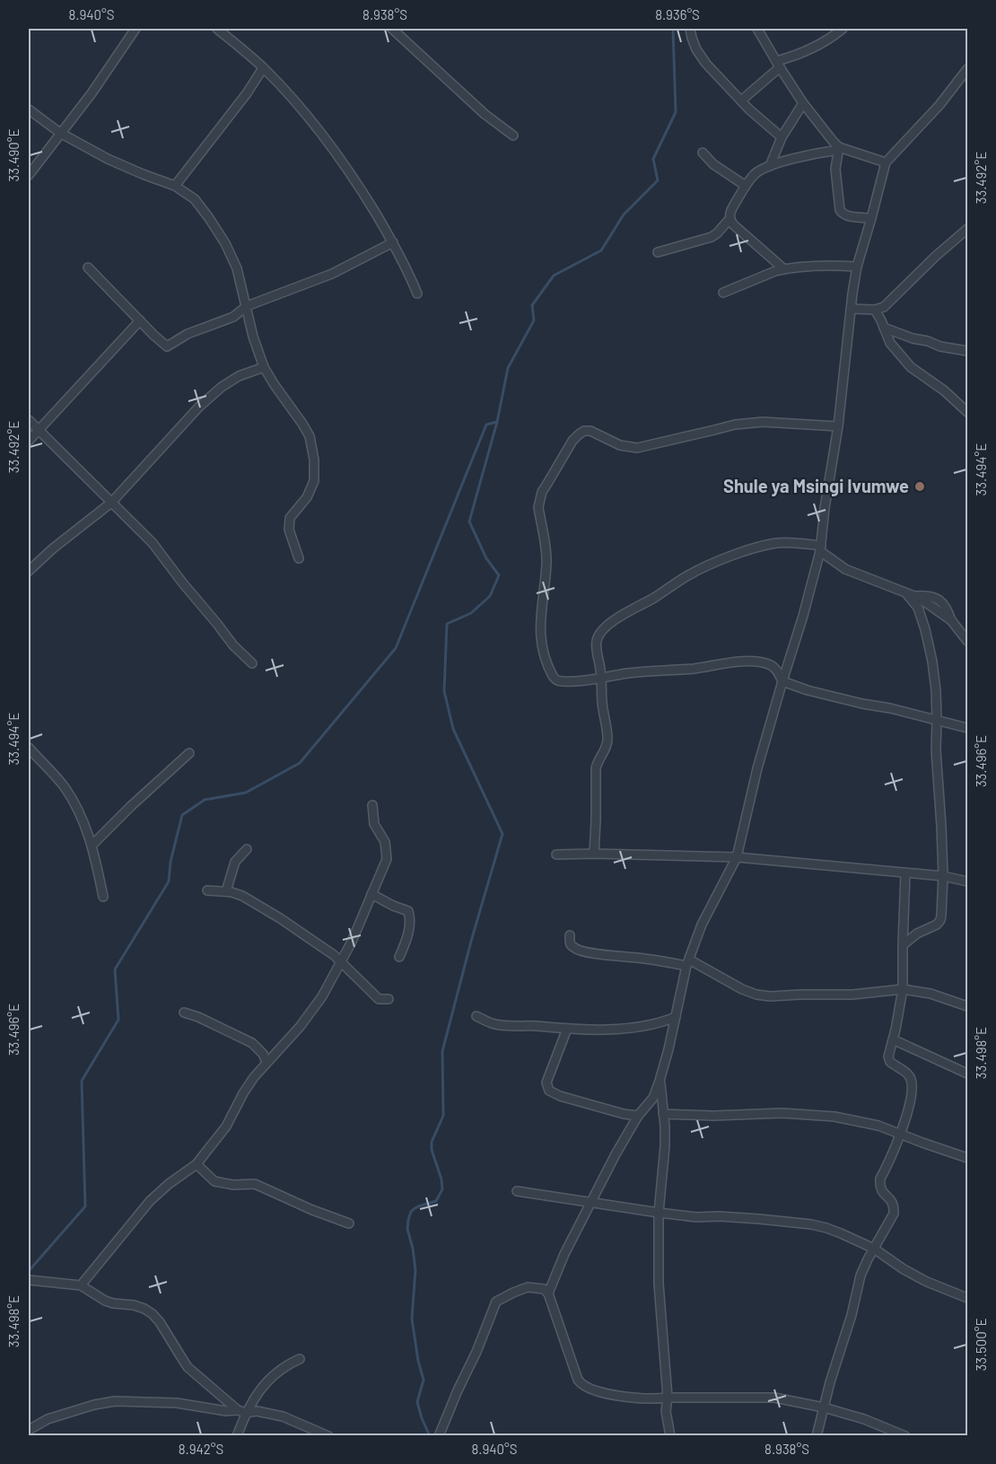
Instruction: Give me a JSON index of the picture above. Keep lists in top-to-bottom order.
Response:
{
  "places": ["Shule ya Msingi Ivumwe"],
  "coordinates": [
    "8.940°S",
    "8.938°S",
    "8.936°S",
    "33.490°E",
    "33.492°E",
    "33.494°E",
    "33.496°E",
    "33.498°E",
    "33.500°E",
    "8.942°S"
  ]
}
